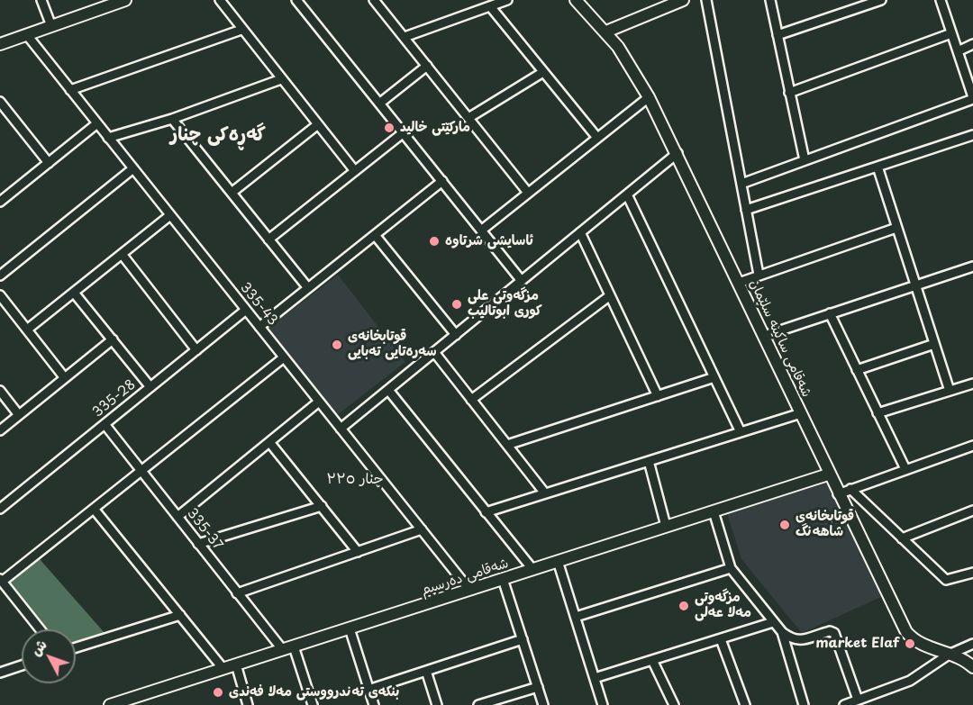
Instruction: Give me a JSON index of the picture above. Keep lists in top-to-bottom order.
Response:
{
  "streets": {
    "street": [
      "335-43",
      "شەقامی ساکینە سلێمان",
      "335-28",
      "335-37",
      "شەقامی دەرسیم"
    ]
  },
  "crossings": [
    ["335-43", "335-28"],
    ["335-43", "شەقامی دەرسیم"],
    ["شەقامی ساکینە سلێمان", "شەقامی دەرسیم"],
    ["335-28", "335-37"],
    ["335-37", "شەقامی دەرسیم"]
  ],
  "districts": ["گەڕەکی چنار", "چنار ٣٣٥"],
  "places": [
    "مارکێتی خالید",
    "ئاسایشی شرتاوە",
    "مزگەوتی علی کوری ابوتالیب",
    "قوتابخانەی سەرەتایی تەبایی",
    "قوتابخانەى شاهەنگ",
    "مزگەوتی مەلا عەلی",
    "market Elaf",
    "بنکەی تەندرووستی مەلا فەندی"
  ],
  "north": "top left"
}
